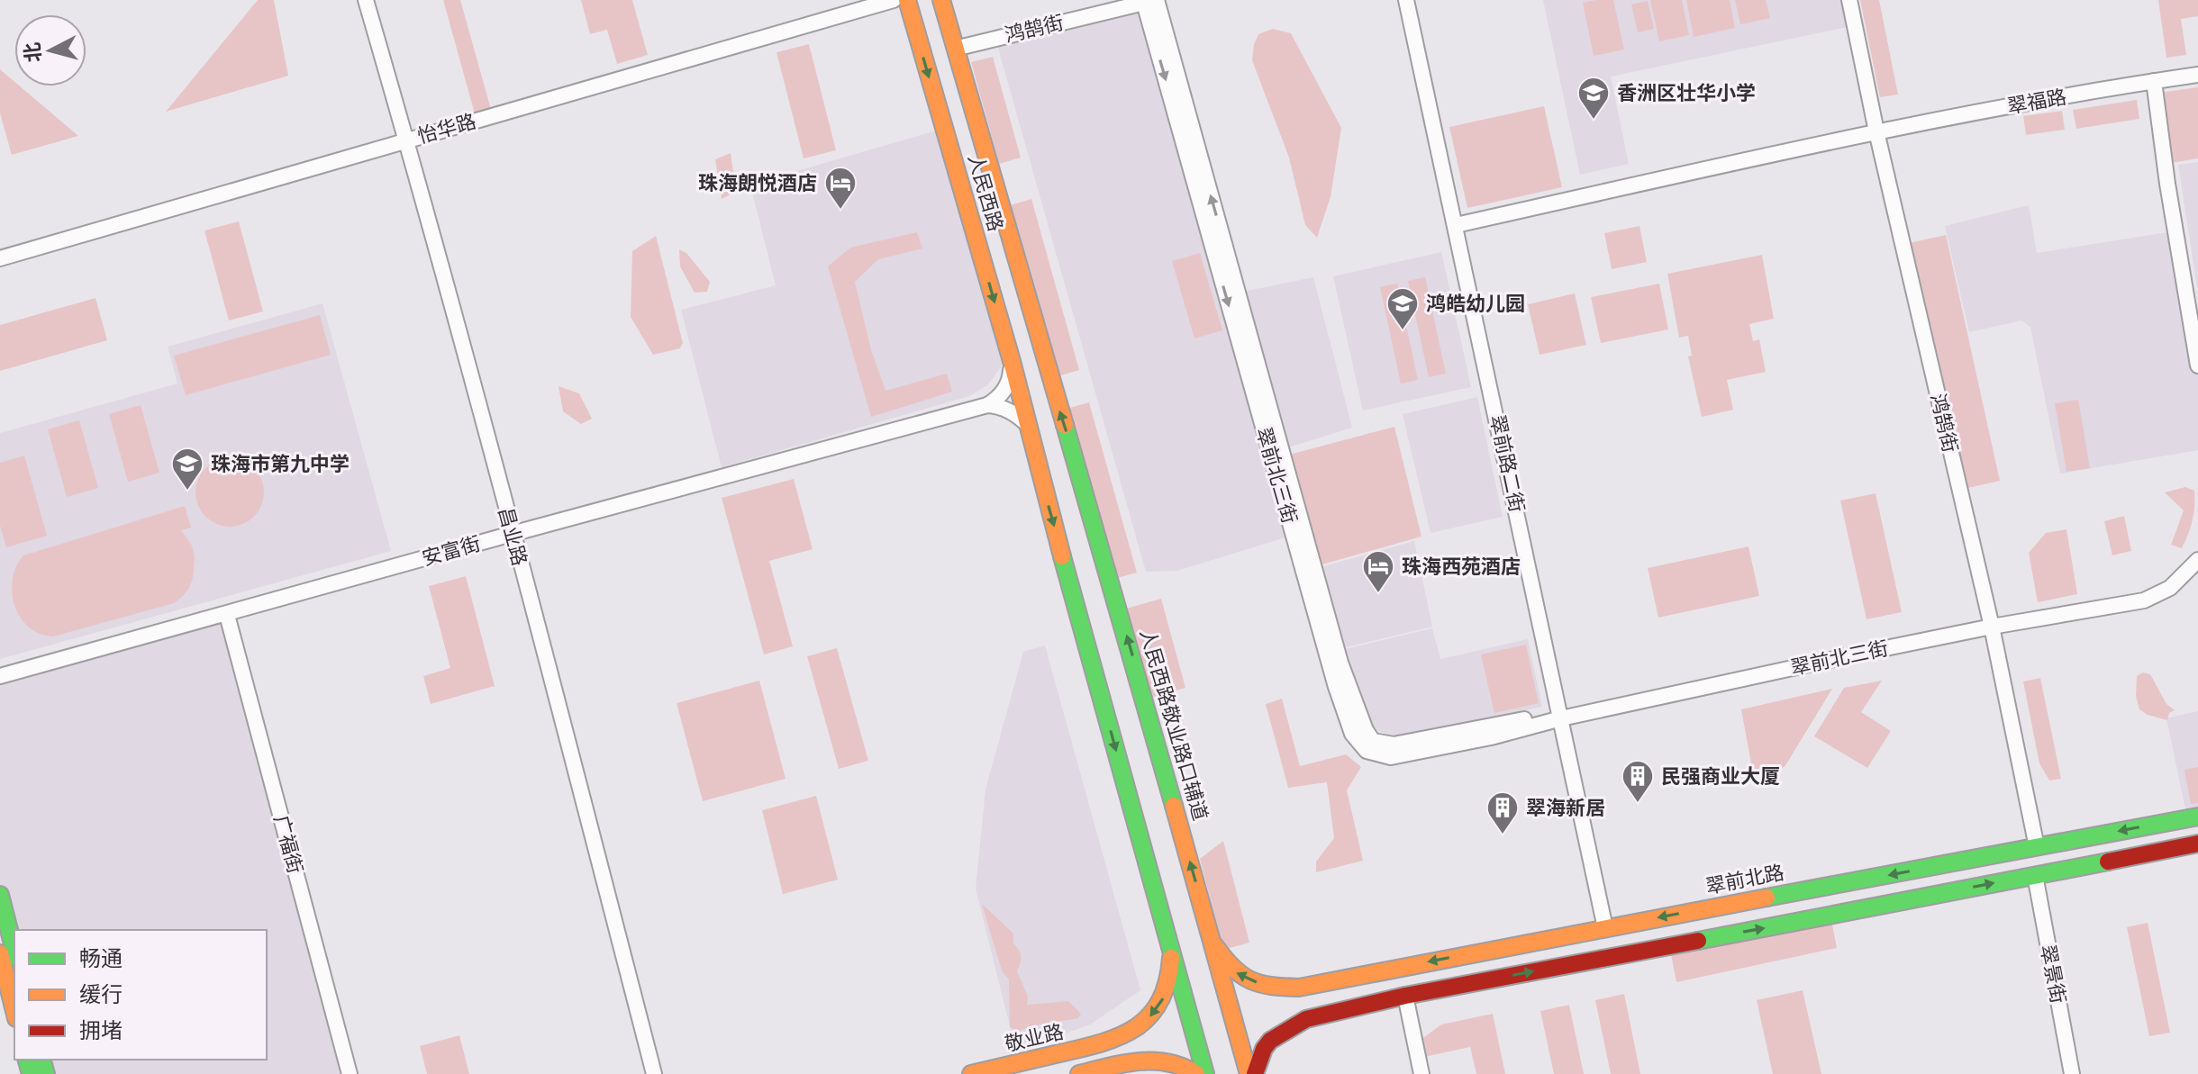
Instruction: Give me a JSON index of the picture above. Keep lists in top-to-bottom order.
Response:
{
  "streets": {
    "main road": [
      "人民西路",
      "人民西路敬业路口辅道",
      "翠前北路",
      "敬业路"
    ],
    "street": [
      "鸿鹄街",
      "翠福路",
      "怡华路",
      "翠前路二街",
      "翠前北三街",
      "昌业路",
      "安富街",
      "广福街",
      "翠景街"
    ]
  },
  "crossings": [
    ["鸿鹄街", "翠福路"],
    ["鸿鹄街", "人民西路"],
    ["鸿鹄街", "翠前北三街"],
    ["鸿鹄街", "翠前北路"],
    ["翠福路", "翠前路二街"],
    ["怡华路", "昌业路"],
    ["人民西路", "人民西路敬业路口辅道"],
    ["翠前路二街", "翠前北三街"],
    ["翠前路二街", "翠前北路"],
    ["昌业路", "安富街"],
    ["安富街", "广福街"],
    ["人民西路敬业路口辅道", "翠前北路"]
  ],
  "places": {
    "school or university": ["香洲区壮华小学", "鸿皓幼儿园", "珠海市第九中学"],
    "hotel": ["珠海朗悦酒店", "珠海西苑酒店"],
    "building": ["民强商业大厦", "翠海新居"]
  },
  "legend": ["畅通", "缓行", "拥堵"],
  "north": "left"
}
